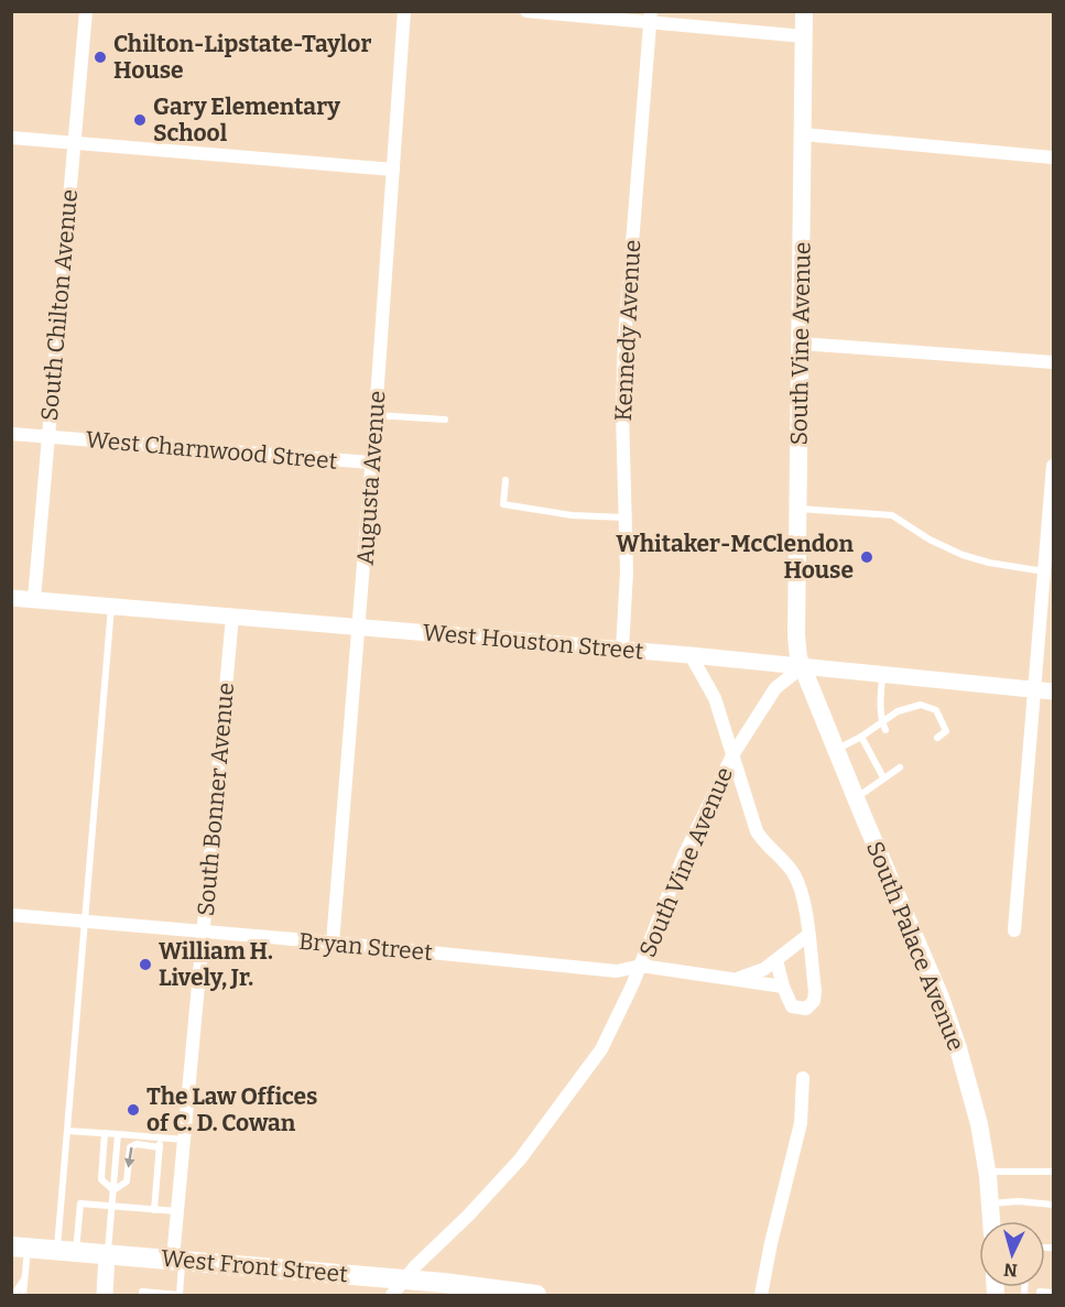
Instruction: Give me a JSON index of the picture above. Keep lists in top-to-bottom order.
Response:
{
  "streets": {
    "main road": ["South Vine Avenue", "South Palace Avenue", "West Front Street"],
    "street": [
      "South Chilton Avenue",
      "Kennedy Avenue",
      "West Charnwood Street",
      "Augusta Avenue",
      "West Houston Street",
      "South Bonner Avenue",
      "Bryan Street"
    ]
  },
  "crossings": [
    ["South Chilton Avenue", "West Charnwood Street"],
    ["South Chilton Avenue", "West Houston Street"],
    ["Kennedy Avenue", "West Houston Street"],
    ["South Vine Avenue", "West Houston Street"],
    ["South Vine Avenue", "South Palace Avenue"],
    ["South Vine Avenue", "Bryan Street"],
    ["South Vine Avenue", "West Front Street"],
    ["West Charnwood Street", "Augusta Avenue"],
    ["Augusta Avenue", "West Houston Street"],
    ["Augusta Avenue", "Bryan Street"],
    ["West Houston Street", "South Bonner Avenue"],
    ["West Houston Street", "South Palace Avenue"],
    ["South Bonner Avenue", "Bryan Street"],
    ["South Bonner Avenue", "West Front Street"]
  ],
  "places": [
    "Chilton-Lipstate-Taylor House",
    "Gary Elementary School",
    "Whitaker-McClendon House",
    "William H. Lively, Jr.",
    "The Law Offices of C. D. Cowan"
  ],
  "north": "bottom"
}
